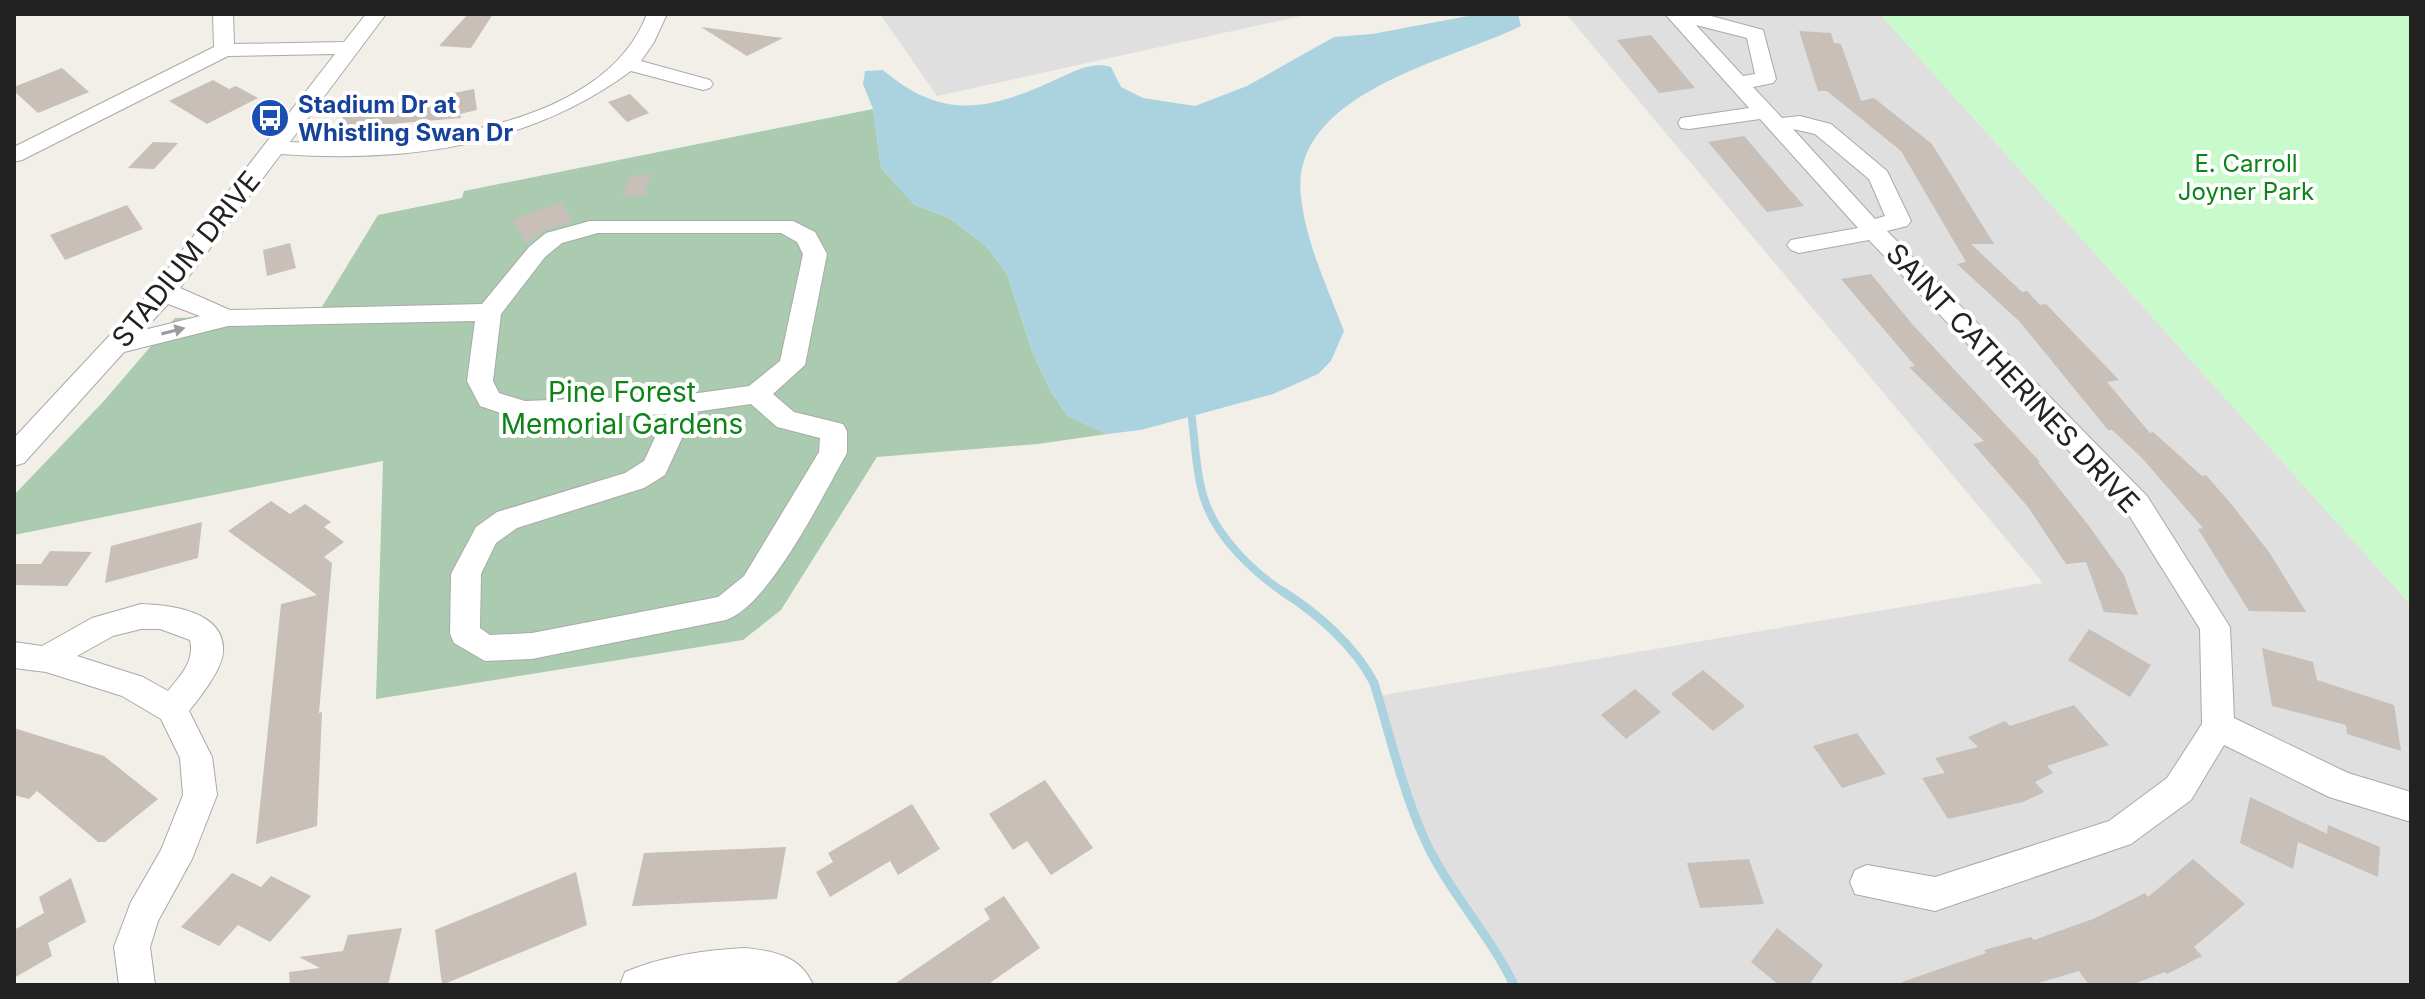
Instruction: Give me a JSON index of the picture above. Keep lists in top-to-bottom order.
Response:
{
  "streets": {
    "street": ["STADIUM DRIVE", "SAINT CATHERINES DRIVE"]
  },
  "parks": ["E. Carroll Joyner Park", "Pine Forest Memorial Gardens"],
  "places": {
    "bus stop": ["Stadium Dr at Whistling Swan Dr"]
  }
}
